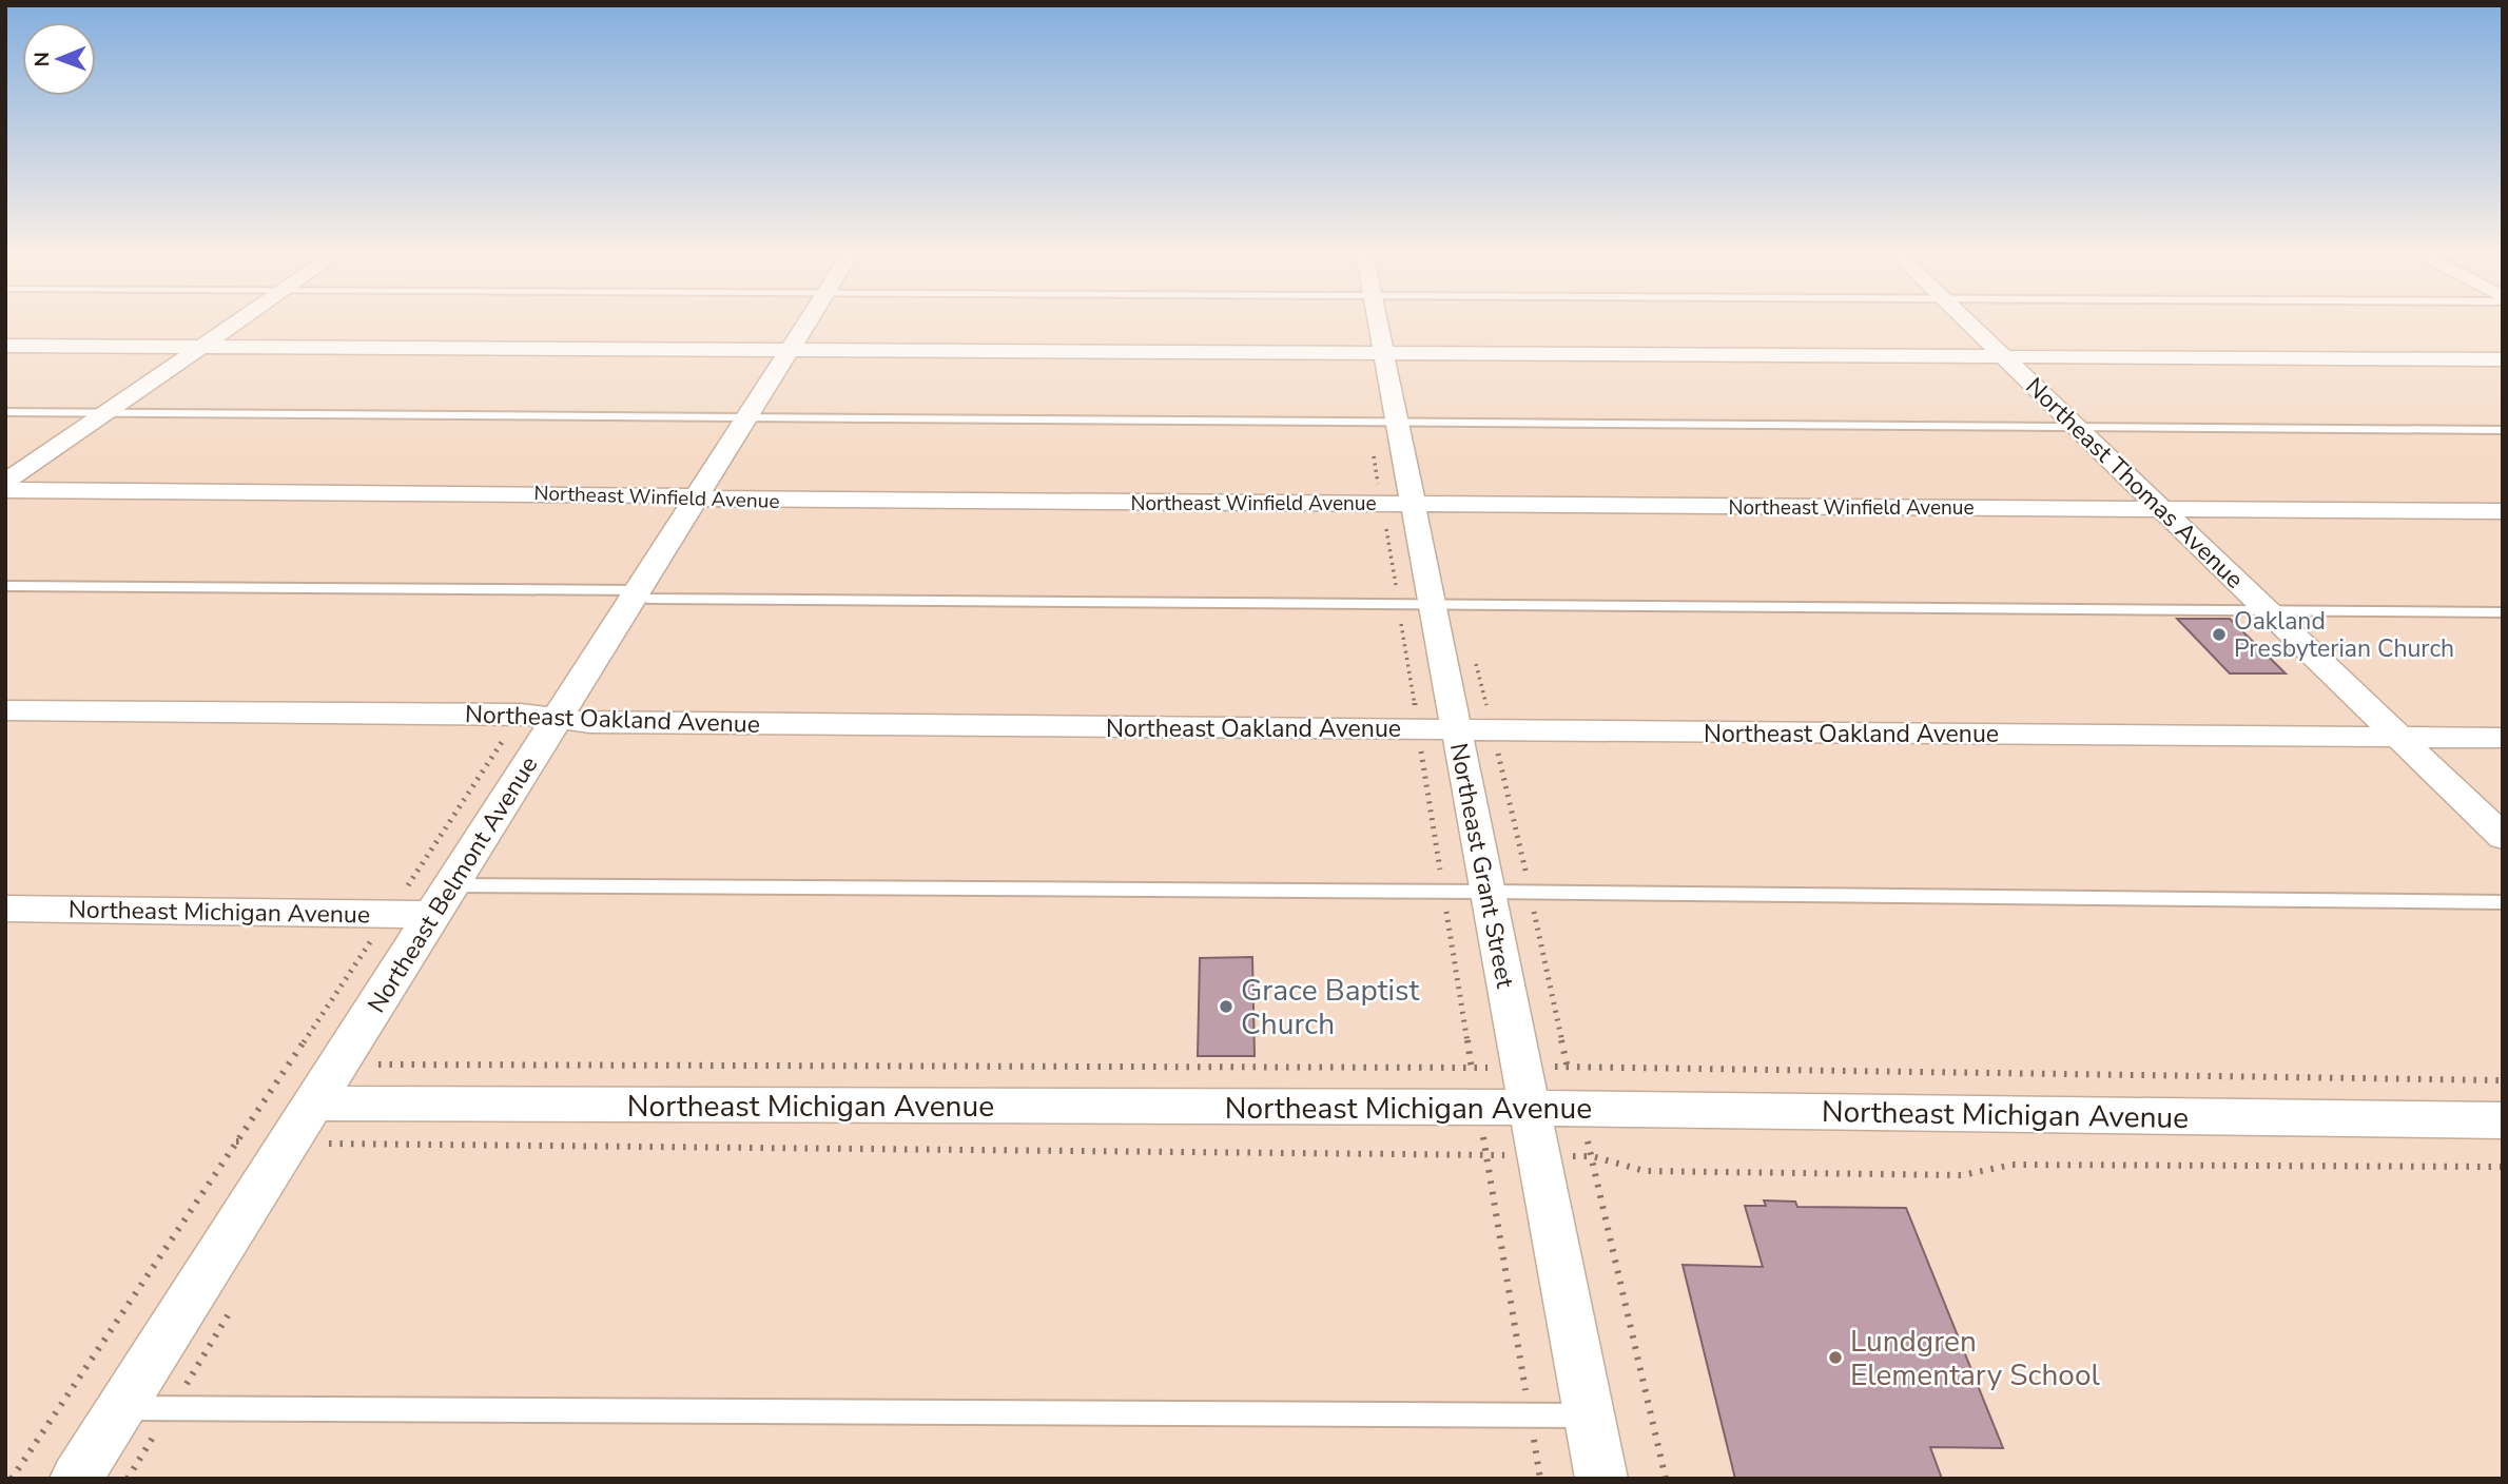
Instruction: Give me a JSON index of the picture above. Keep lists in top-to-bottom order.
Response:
{
  "streets": {
    "street": [
      "Northeast Thomas Avenue",
      "Northeast Winfield Avenue",
      "Northeast Oakland Avenue",
      "Northeast Grant Street",
      "Northeast Belmont Avenue",
      "Northeast Michigan Avenue"
    ]
  },
  "crossings": [
    ["Northeast Thomas Avenue", "Northeast Winfield Avenue"],
    ["Northeast Thomas Avenue", "Northeast Oakland Avenue"],
    ["Northeast Winfield Avenue", "Northeast Grant Street"],
    ["Northeast Winfield Avenue", "Northeast Belmont Avenue"],
    ["Northeast Oakland Avenue", "Northeast Grant Street"],
    ["Northeast Oakland Avenue", "Northeast Belmont Avenue"],
    ["Northeast Grant Street", "Northeast Michigan Avenue"],
    ["Northeast Belmont Avenue", "Northeast Michigan Avenue"]
  ],
  "places": ["Oakland Presbyterian Church", "Grace Baptist Church", "Lundgren Elementary School"],
  "north": "left"
}
